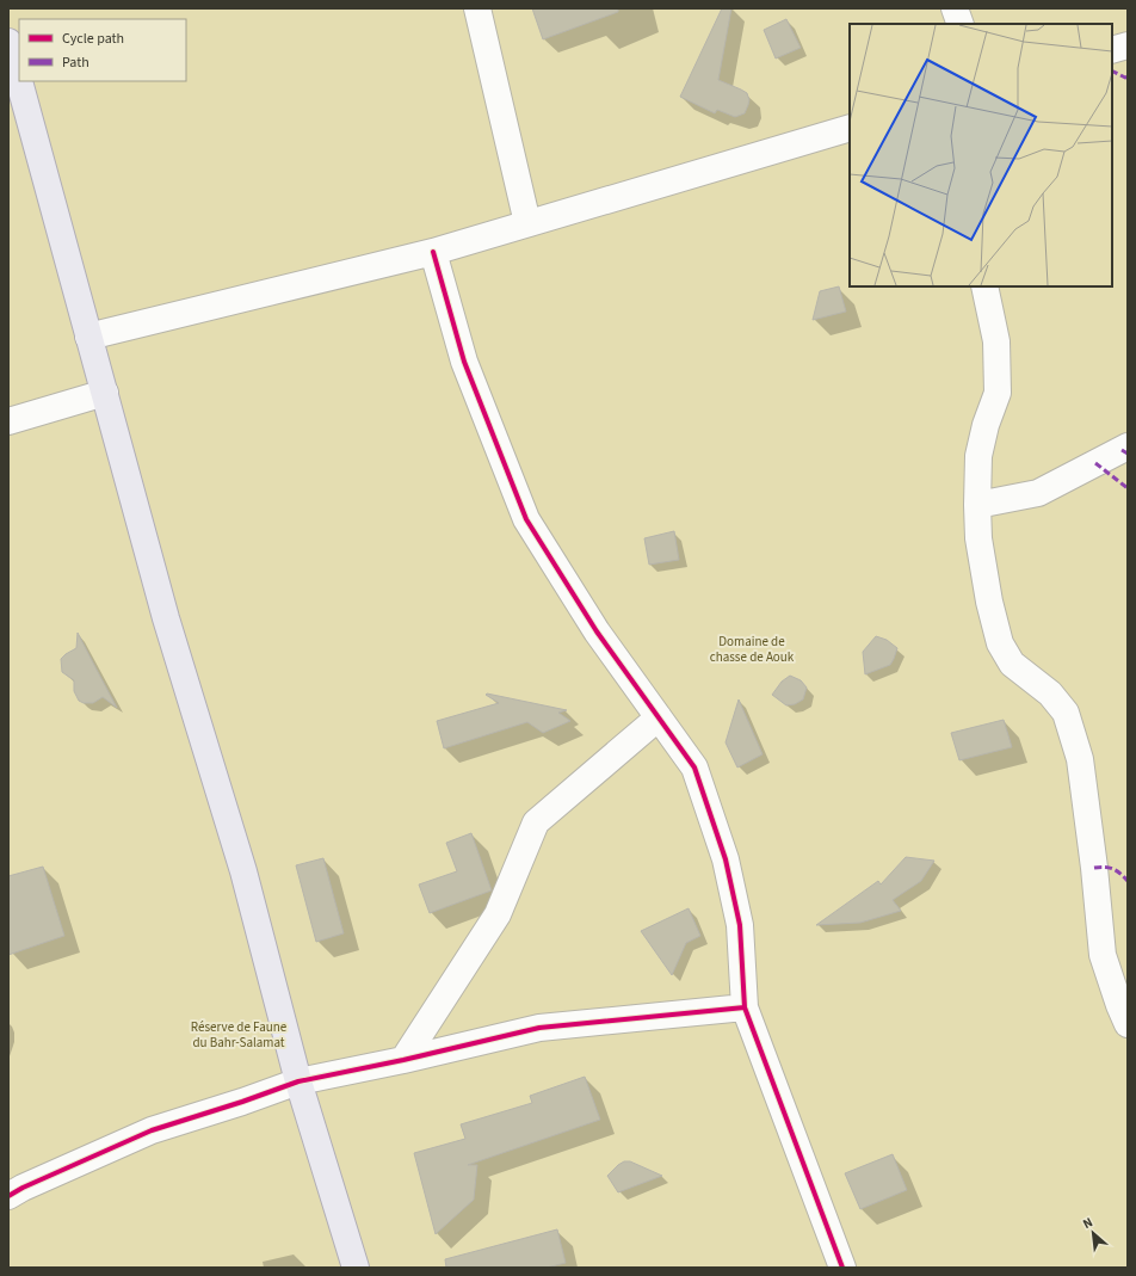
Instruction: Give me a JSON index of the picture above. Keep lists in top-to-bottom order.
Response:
{
  "parks": ["Domaine de chasse de Aouk", "Réserve de Faune du Bahr-Salamat"],
  "legend": ["Cycle path", "Path"],
  "north": "top left"
}
